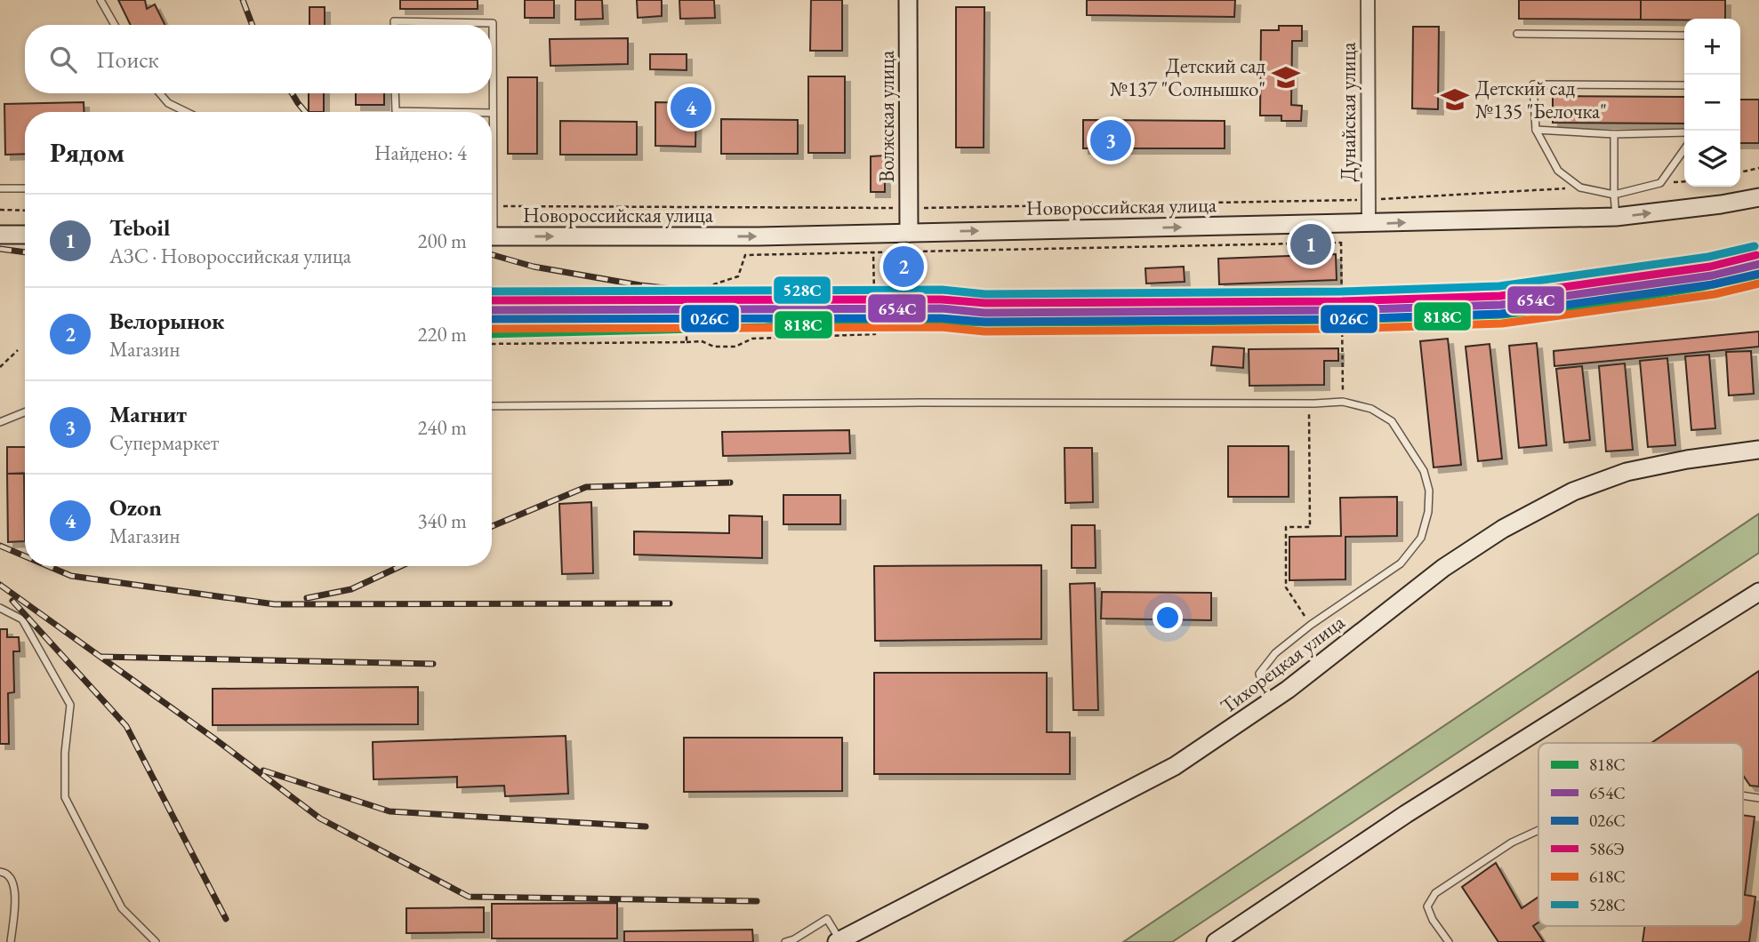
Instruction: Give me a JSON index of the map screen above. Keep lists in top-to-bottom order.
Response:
{
  "streets": {
    "street": [
      "Дунайская улица",
      "Волжская улица",
      "Новороссийская улица",
      "Тихорецкая улица"
    ]
  },
  "crossings": [
    ["Дунайская улица", "Новороссийская улица"],
    ["Волжская улица", "Новороссийская улица"]
  ],
  "one_way": ["Новороссийская улица"],
  "places": {
    "school or university": ["Детский сад №137 \"Солнышко\"", "Детский сад №135 \"Белочка\""]
  },
  "lines": [
    "transit line 528С",
    "transit line 586Э",
    "transit line 654С",
    "transit line 026С",
    "transit line 818С",
    "transit line 618С"
  ],
  "legend": [
    "818С",
    "654С",
    "026С",
    "586Э",
    "618С",
    "528С"
  ],
  "page": {
    "map_buttons": ["+", "−"],
    "search": "Поиск",
    "pins": [
      "4",
      "3",
      "1",
      "2"
    ],
    "heading": ["Рядом", "Найдено: 4"],
    "list": [
      {
        "mark": "1",
        "name": "Teboil",
        "note": "АЗС · Новороссийская улица",
        "value": "200 m"
      },
      {
        "mark": "2",
        "name": "Велорынок",
        "note": "Магазин",
        "value": "220 m"
      },
      {
        "mark": "3",
        "name": "Магнит",
        "note": "Супермаркет",
        "value": "240 m"
      },
      {
        "mark": "4",
        "name": "Ozon",
        "note": "Магазин",
        "value": "340 m"
      }
    ]
  }
}
